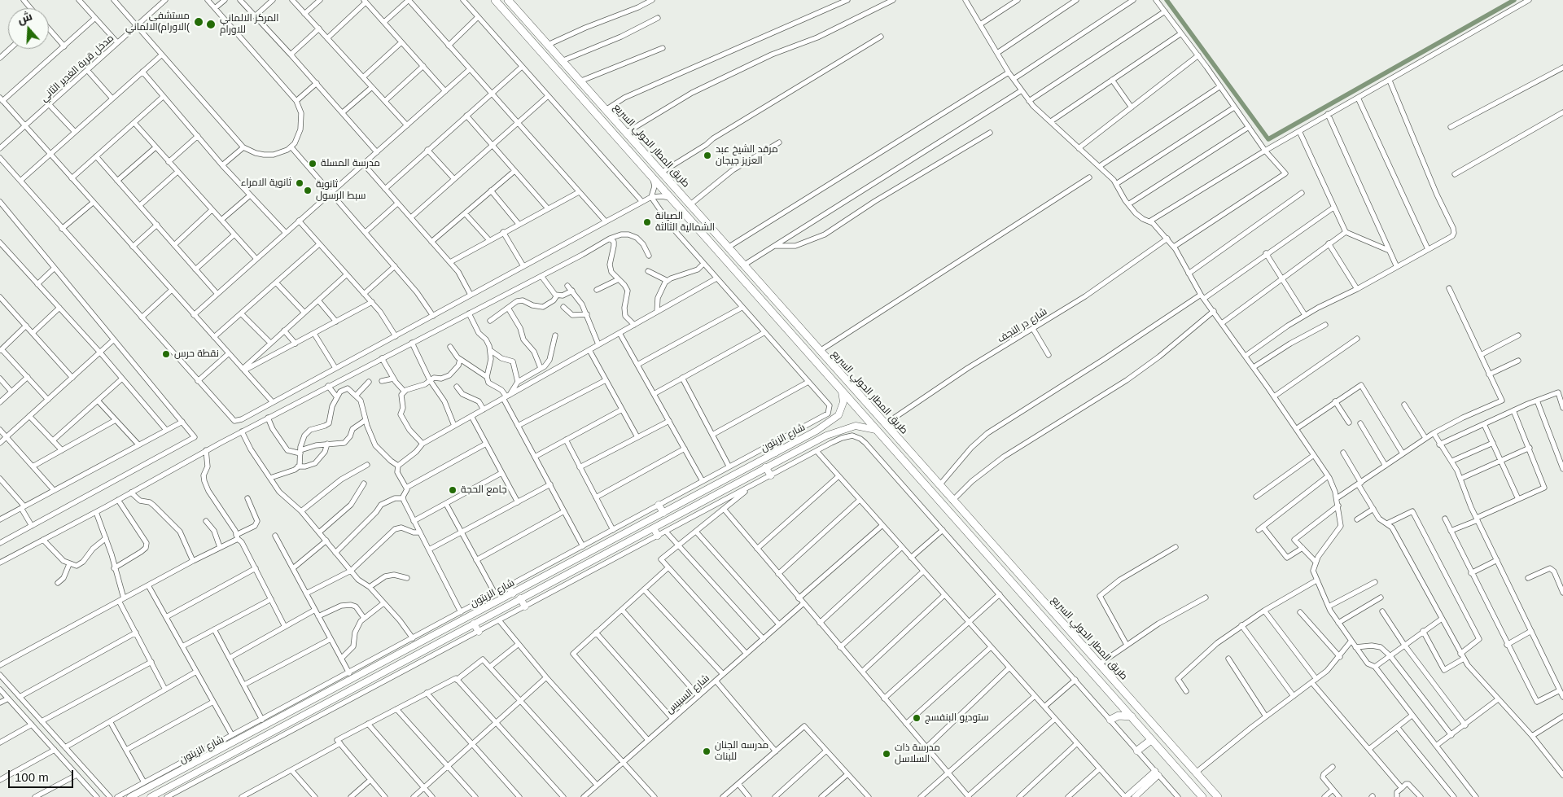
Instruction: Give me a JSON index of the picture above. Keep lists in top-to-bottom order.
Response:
{
  "streets": {
    "highway": ["طريق المطار الحولي السريع"],
    "main road": ["شارع الزيتون"],
    "street": ["مدخل قرية الغدير الثاني", "شارع در النجف", "شارع السبيس"]
  },
  "crossings": [
    ["طريق المطار الحولي السريع", "شارع در النجف"],
    ["طريق المطار الحولي السريع", "شارع الزيتون"]
  ],
  "places": [
    "مستشفى الاورام)الالماني(",
    "المركز الالماني للاورام",
    "مرقد الشيخ عبد العزيز جيجان",
    "مدرسة المسلة",
    "ثانوية الامراء",
    "ثانوية سبط الرسول",
    "الصيانة الشمالية الثالثة",
    "نقطة حرس",
    "جامع الحجة",
    "ستوديو البنفسج",
    "مدرسه الجنان للبنات",
    "مدرسة ذات السلاسل"
  ],
  "scale_bar": "100 m",
  "north": "top"
}
